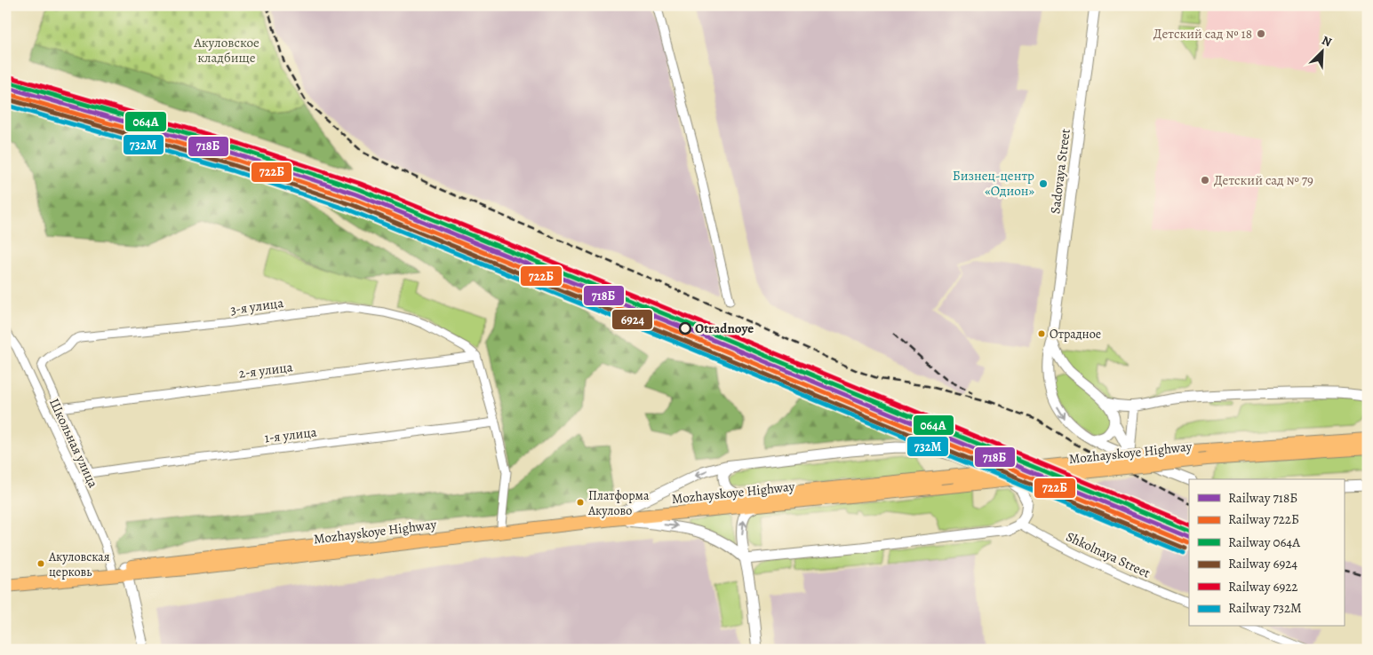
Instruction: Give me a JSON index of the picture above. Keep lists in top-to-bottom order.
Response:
{
  "streets": {
    "main road": ["Mozhayskoye Highway"],
    "street": [
      "Sadovaya Street",
      "3-я улица",
      "2-я улица",
      "1-я улица",
      "Школьная улица",
      "Shkolnaya Street"
    ]
  },
  "crossings": [
    ["3-я улица", "2-я улица"],
    ["1-я улица", "Школьная улица"],
    ["Школьная улица", "Mozhayskoye Highway"]
  ],
  "parks": ["Акуловское кладбище"],
  "places": [
    "Детский сад № 18",
    "Детский сад № 79",
    "Бизнец-центр «Одион»",
    "Otradnoye",
    "Отрадное",
    "Платформа Акулово",
    "Акуловская церковь"
  ],
  "lines": [
    "rail line 6922",
    "rail line 064А",
    "rail line 718Б",
    "rail line 722Б",
    "rail line 6924",
    "rail line 732М"
  ],
  "legend": [
    "Railway 718Б",
    "Railway 722Б",
    "Railway 064А",
    "Railway 6924",
    "Railway 6922",
    "Railway 732М"
  ],
  "north": "top right"
}
